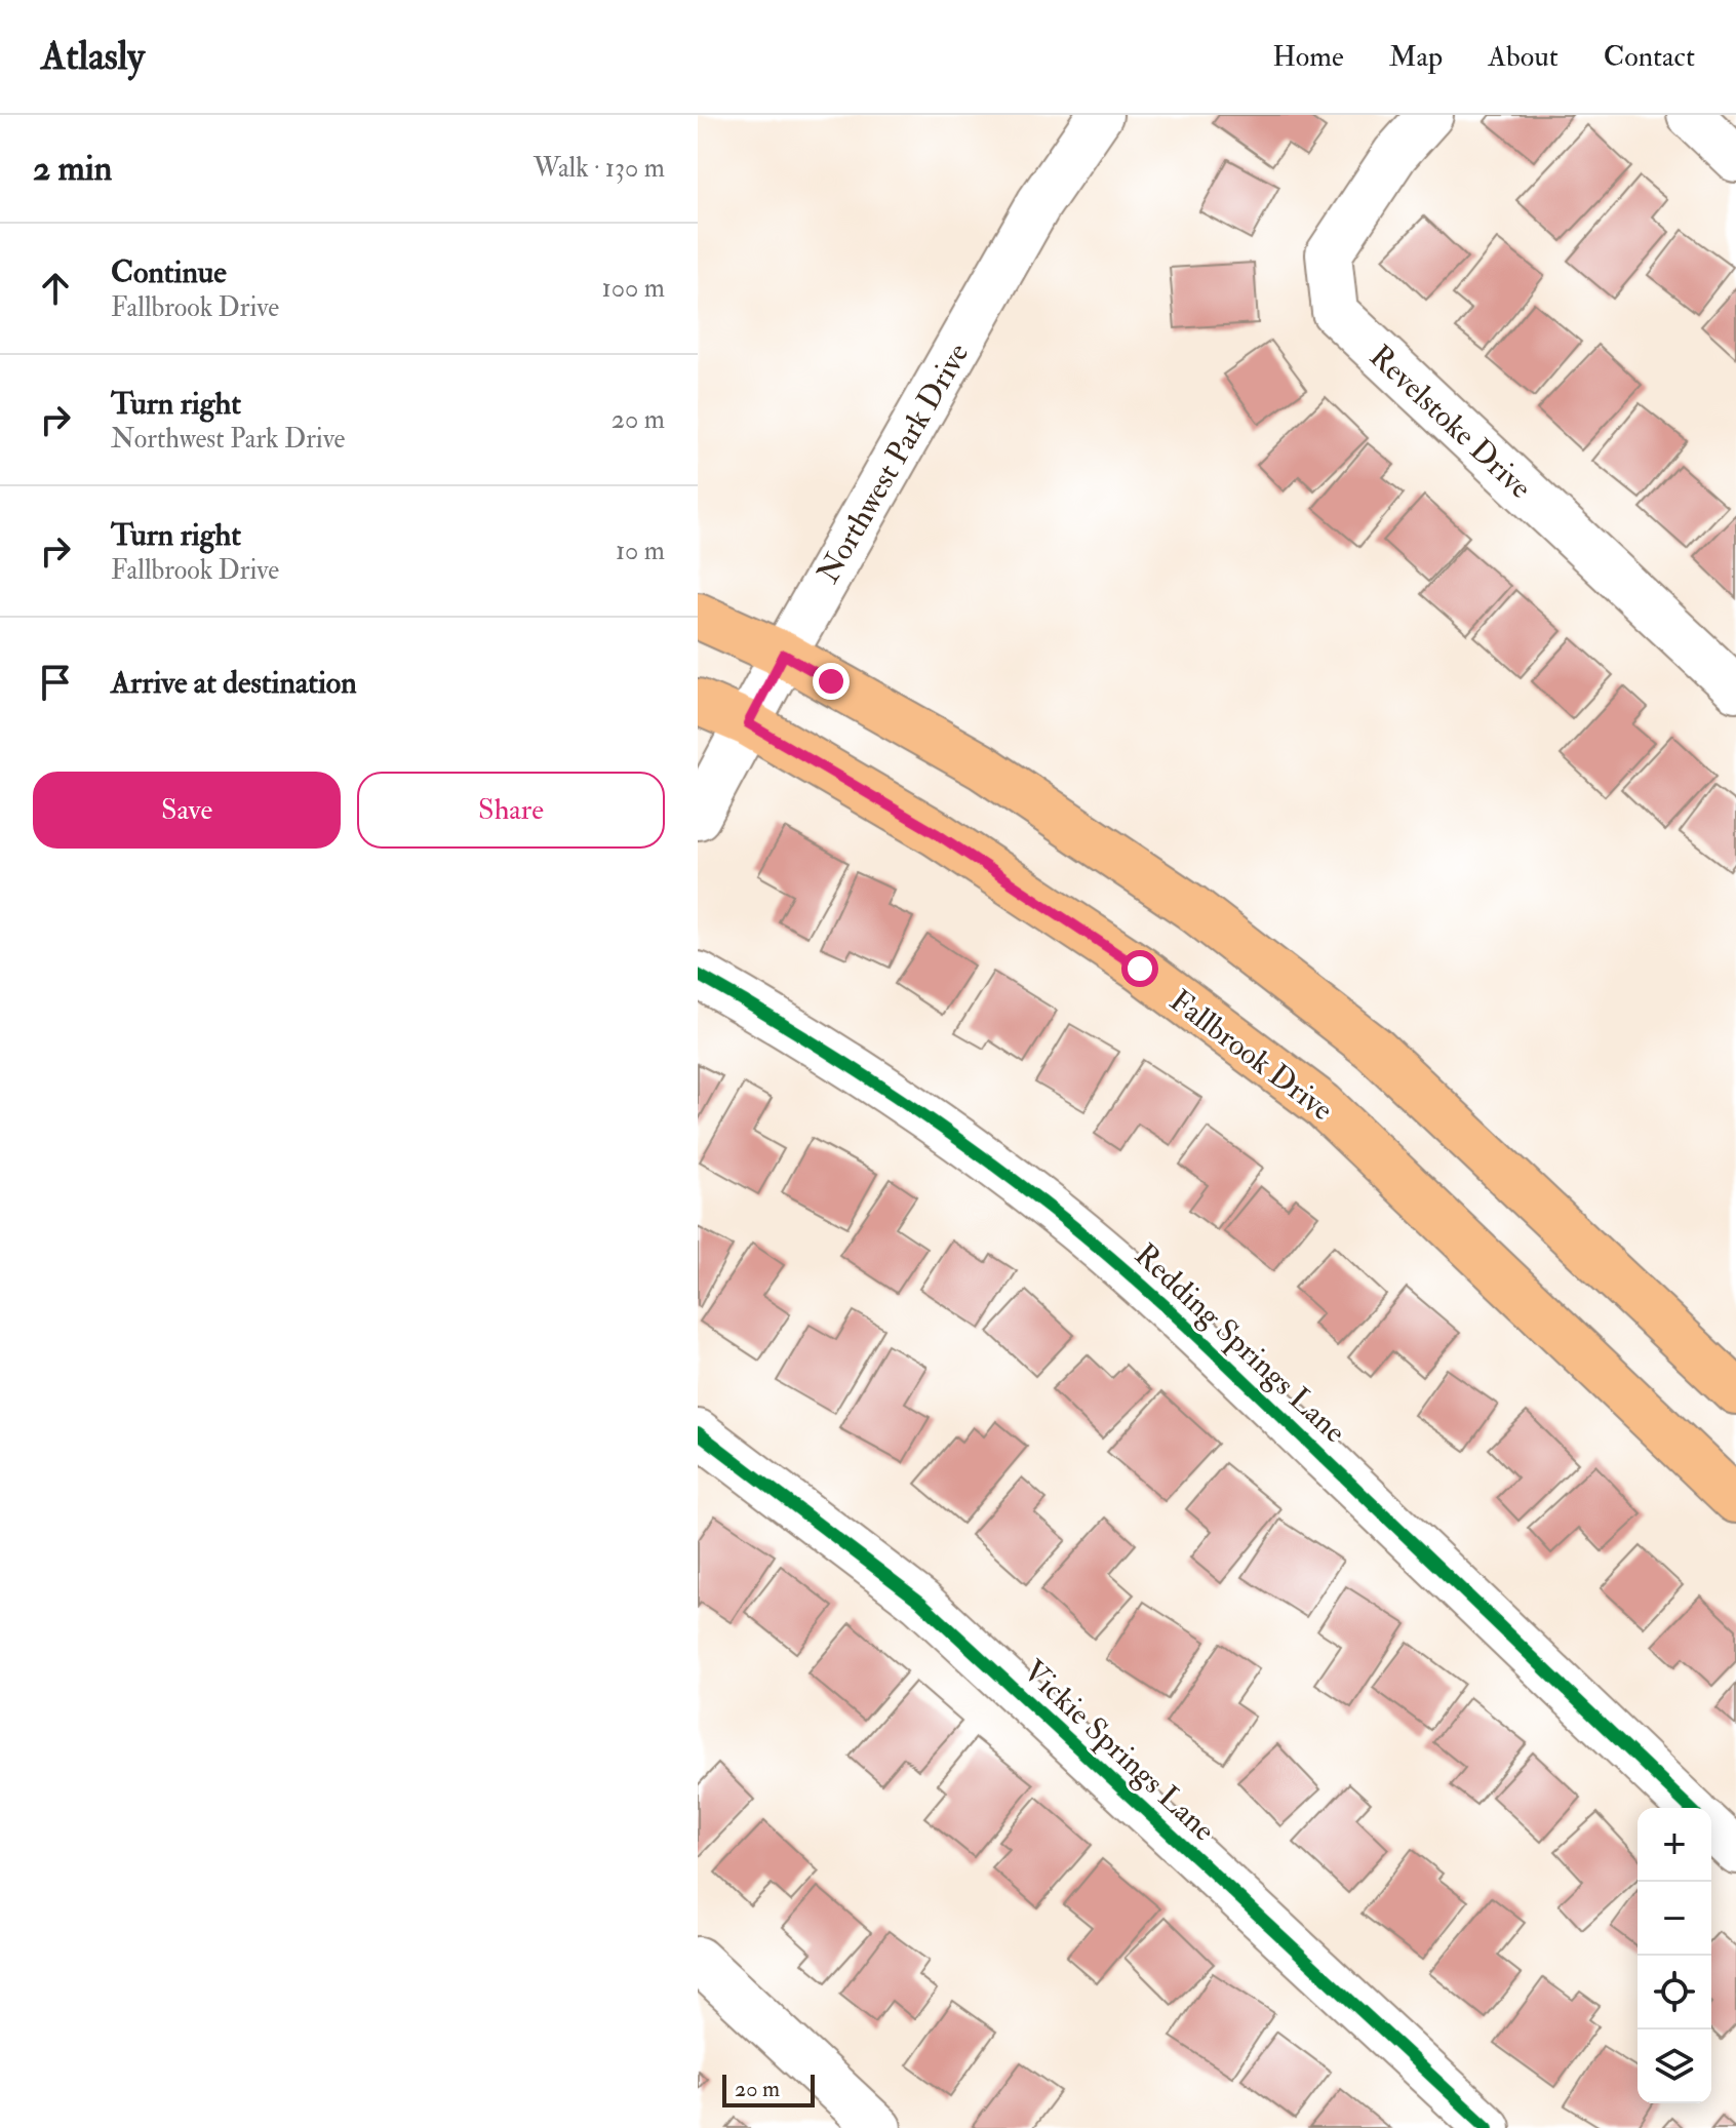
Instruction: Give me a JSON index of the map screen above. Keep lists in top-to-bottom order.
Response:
{
  "streets": {
    "main road": ["Fallbrook Drive"],
    "street": [
      "Revelstoke Drive",
      "Northwest Park Drive",
      "Redding Springs Lane",
      "Vickie Springs Lane"
    ]
  },
  "crossings": [
    ["Northwest Park Drive", "Fallbrook Drive"]
  ],
  "scale_bar": "20 m",
  "page": {
    "header": "Atlasly",
    "nav": [
      "Home",
      "Map",
      "About",
      "Contact"
    ],
    "heading": ["2 min", "Walk · 130 m"],
    "list": [
      ["Continue", "Fallbrook Drive", "100 m"],
      ["Turn right", "Northwest Park Drive", "20 m"],
      ["Turn right", "Fallbrook Drive", "10 m"],
      "Arrive at destination"
    ],
    "buttons": ["Save", "Share"],
    "map_buttons": ["+", "−"],
    "scale": "20 m"
  }
}
